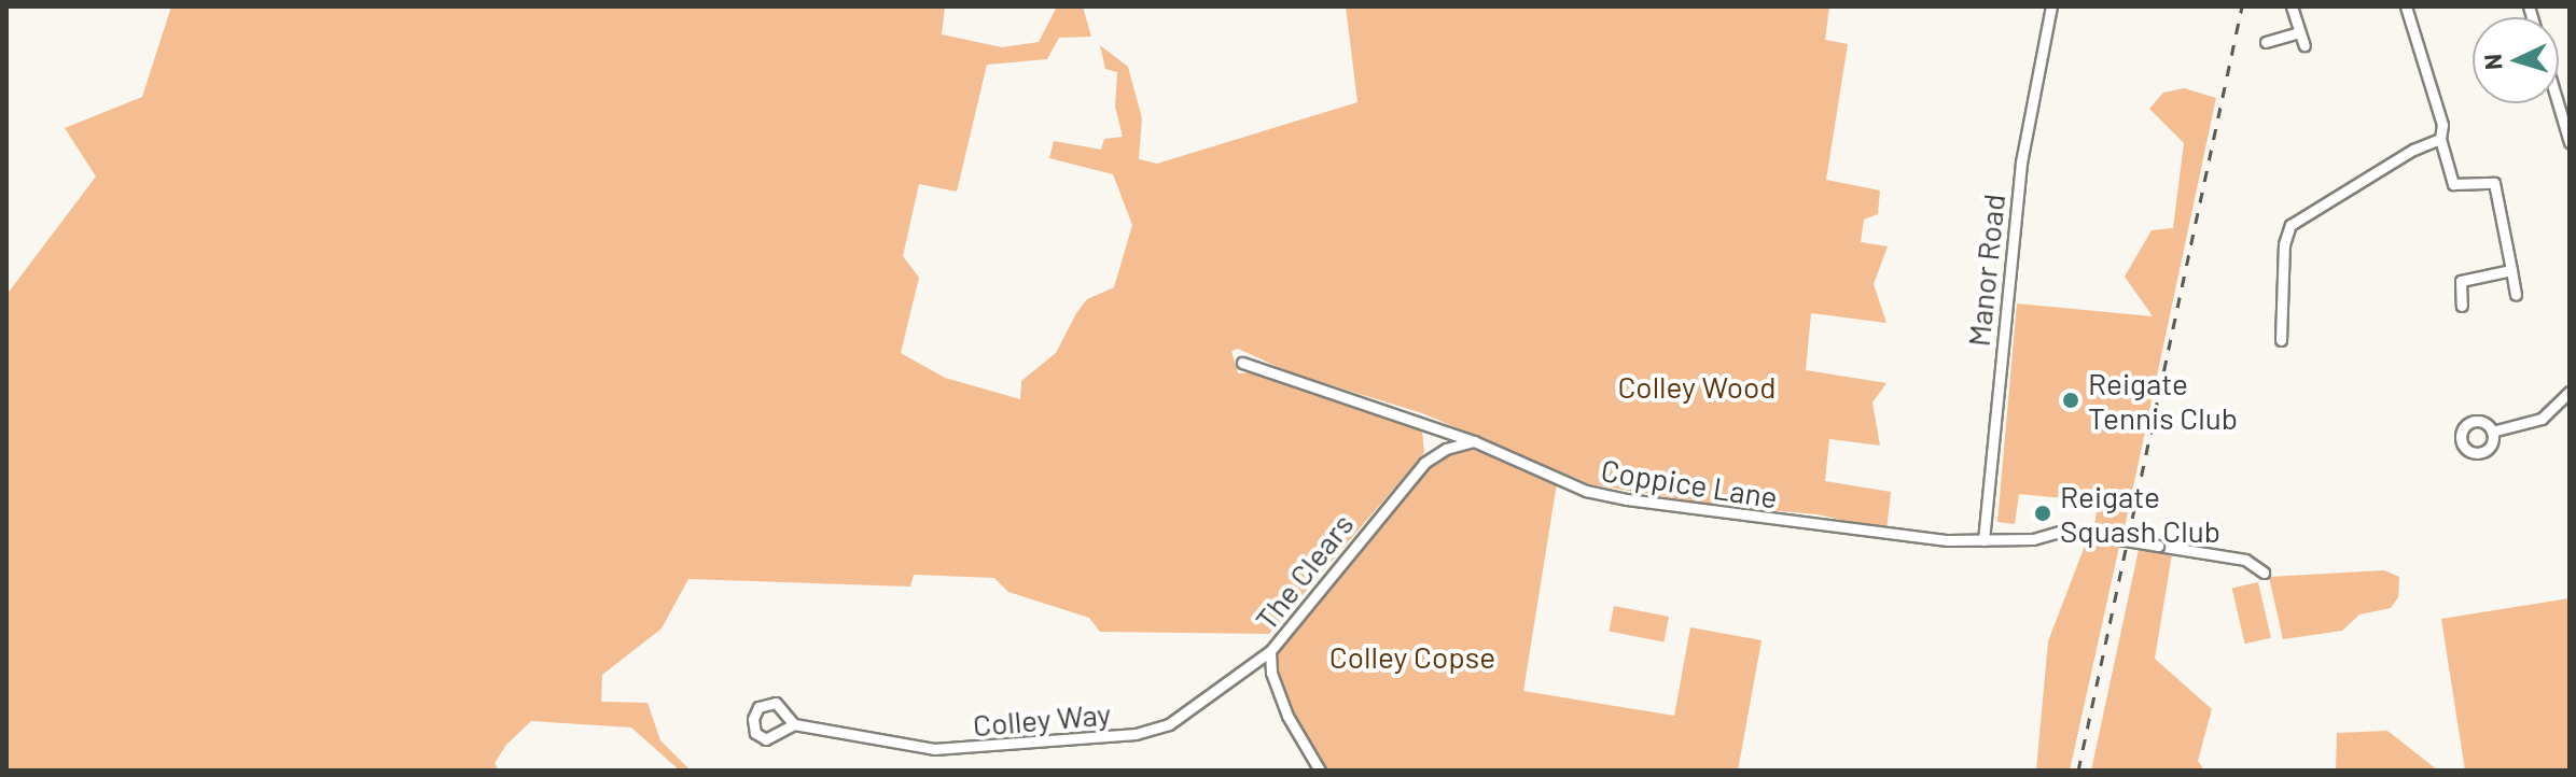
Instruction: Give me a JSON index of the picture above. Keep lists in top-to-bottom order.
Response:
{
  "streets": {
    "street": [
      "Manor Road",
      "Coppice Lane",
      "The Clears",
      "Colley Way"
    ]
  },
  "crossings": [
    ["Manor Road", "Coppice Lane"],
    ["Coppice Lane", "The Clears"],
    ["The Clears", "Colley Way"]
  ],
  "parks": ["Colley Wood", "Colley Copse"],
  "places": ["Reigate Tennis Club", "Reigate Squash Club"],
  "north": "left"
}
